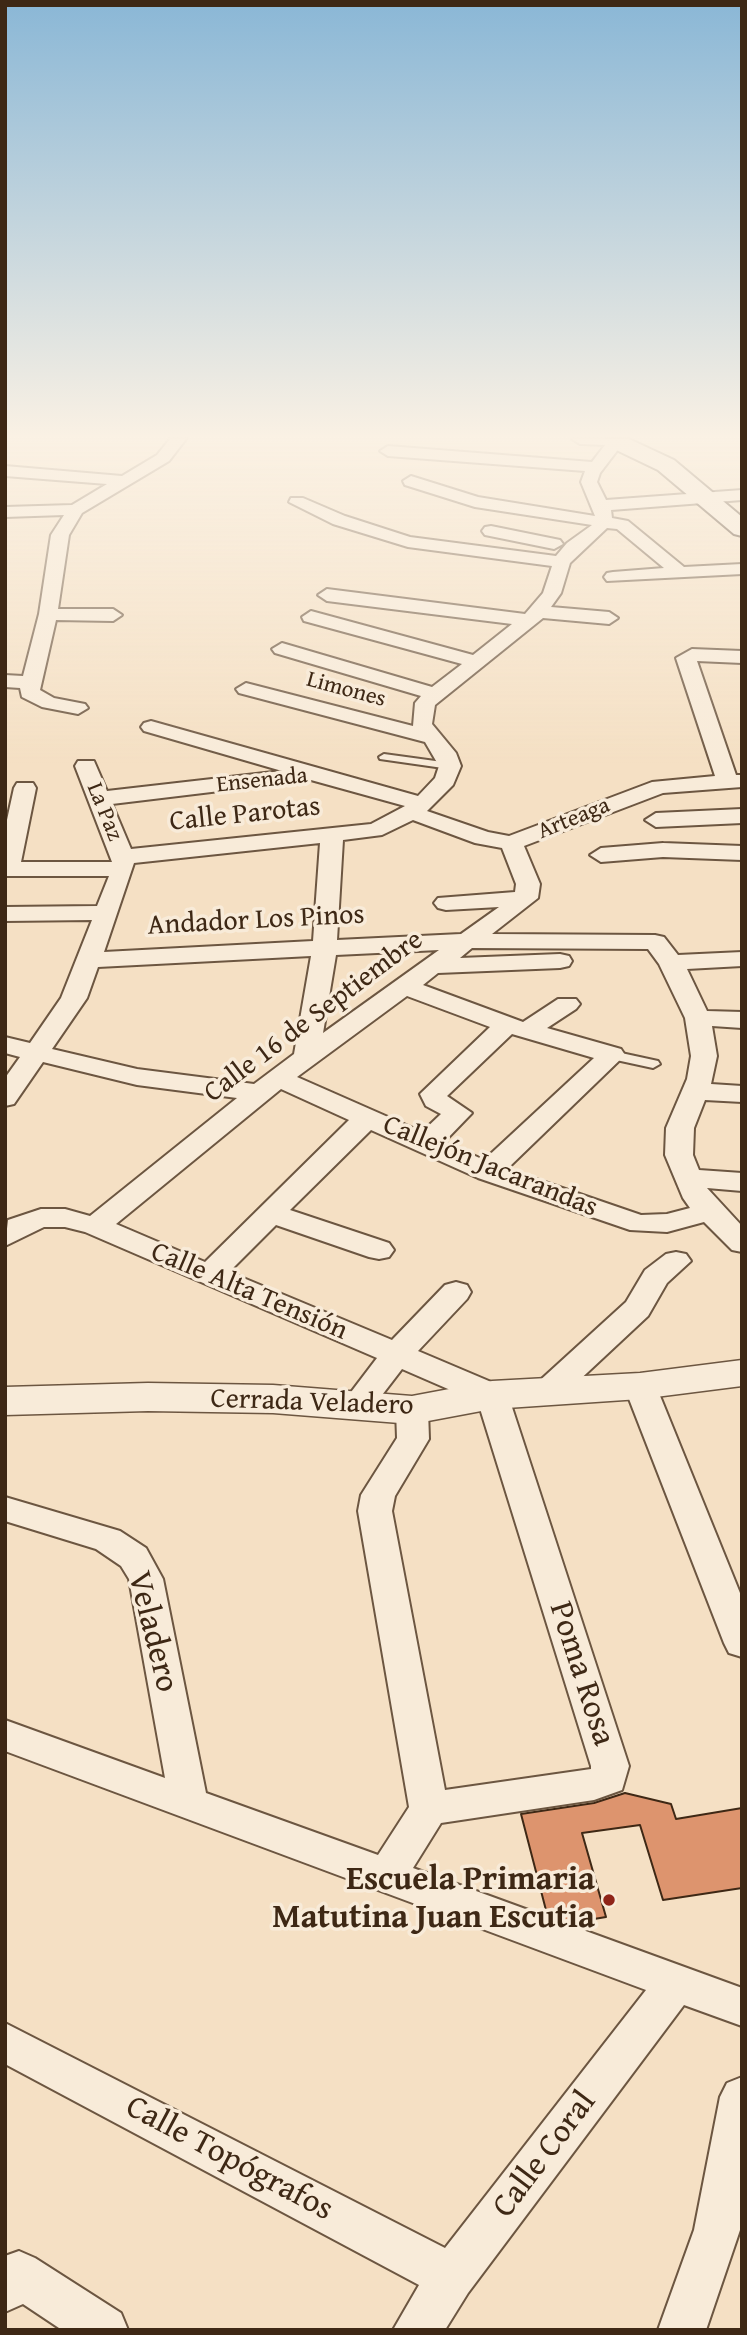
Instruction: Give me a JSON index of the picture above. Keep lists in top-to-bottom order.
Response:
{
  "streets": {
    "street": [
      "Limones",
      "Ensenada",
      "La Paz",
      "Calle Parotas",
      "Arteaga",
      "Andador Los Pinos",
      "Calle 16 de Septiembre",
      "Callejón Jacarandas",
      "Calle Alta Tensión",
      "Cerrada Veladero",
      "Veladero",
      "Poma Rosa",
      "Calle Coral",
      "Calle Topógrafos"
    ]
  },
  "crossings": [
    ["Ensenada", "La Paz"],
    ["Ensenada", "Calle Parotas"],
    ["Ensenada", "Arteaga"],
    ["La Paz", "Calle Parotas"],
    ["Calle Parotas", "Arteaga"],
    ["Andador Los Pinos", "Calle 16 de Septiembre"],
    ["Calle 16 de Septiembre", "Callejón Jacarandas"],
    ["Calle 16 de Septiembre", "Calle Alta Tensión"],
    ["Calle Alta Tensión", "Cerrada Veladero"],
    ["Calle Alta Tensión", "Poma Rosa"],
    ["Cerrada Veladero", "Poma Rosa"],
    ["Calle Coral", "Calle Topógrafos"]
  ],
  "places": ["Escuela Primaria Matutina Juan Escutia"]
}
